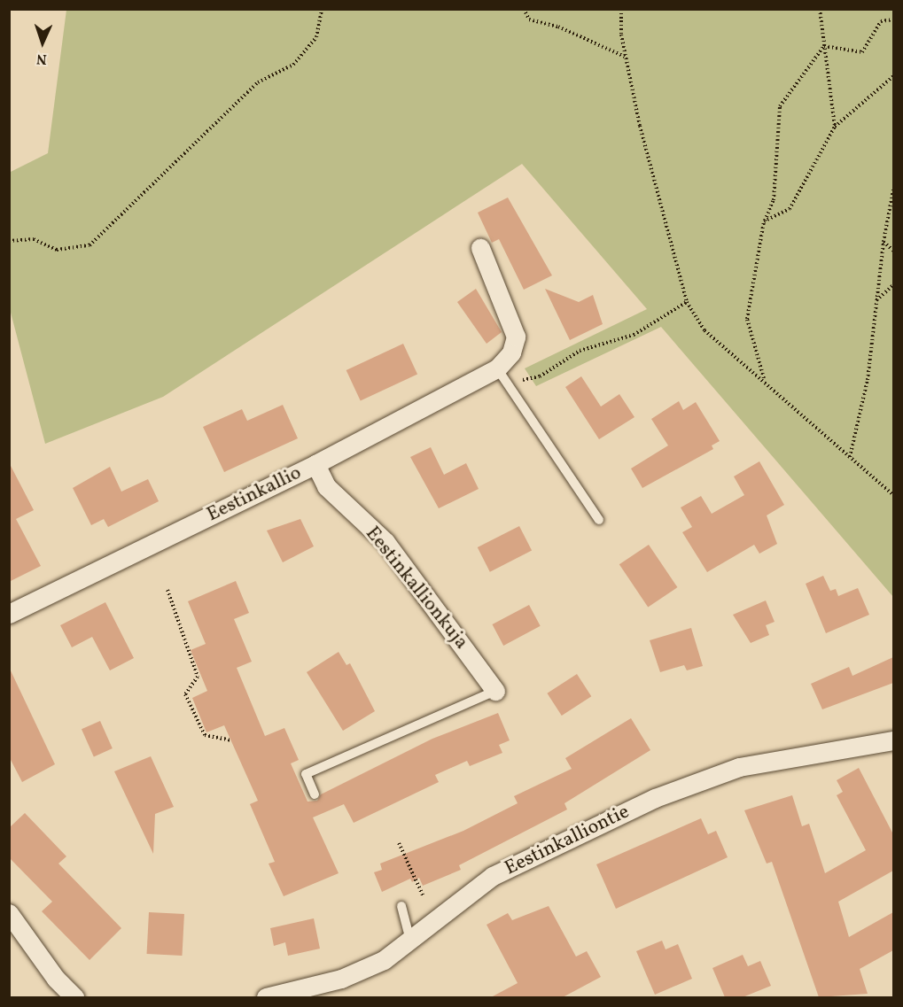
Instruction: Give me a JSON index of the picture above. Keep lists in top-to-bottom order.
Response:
{
  "streets": {
    "street": ["Eestinkallio", "Eestinkallionkuja", "Eestinkalliontie"]
  },
  "crossings": [
    ["Eestinkallio", "Eestinkallionkuja"]
  ],
  "north": "bottom"
}
